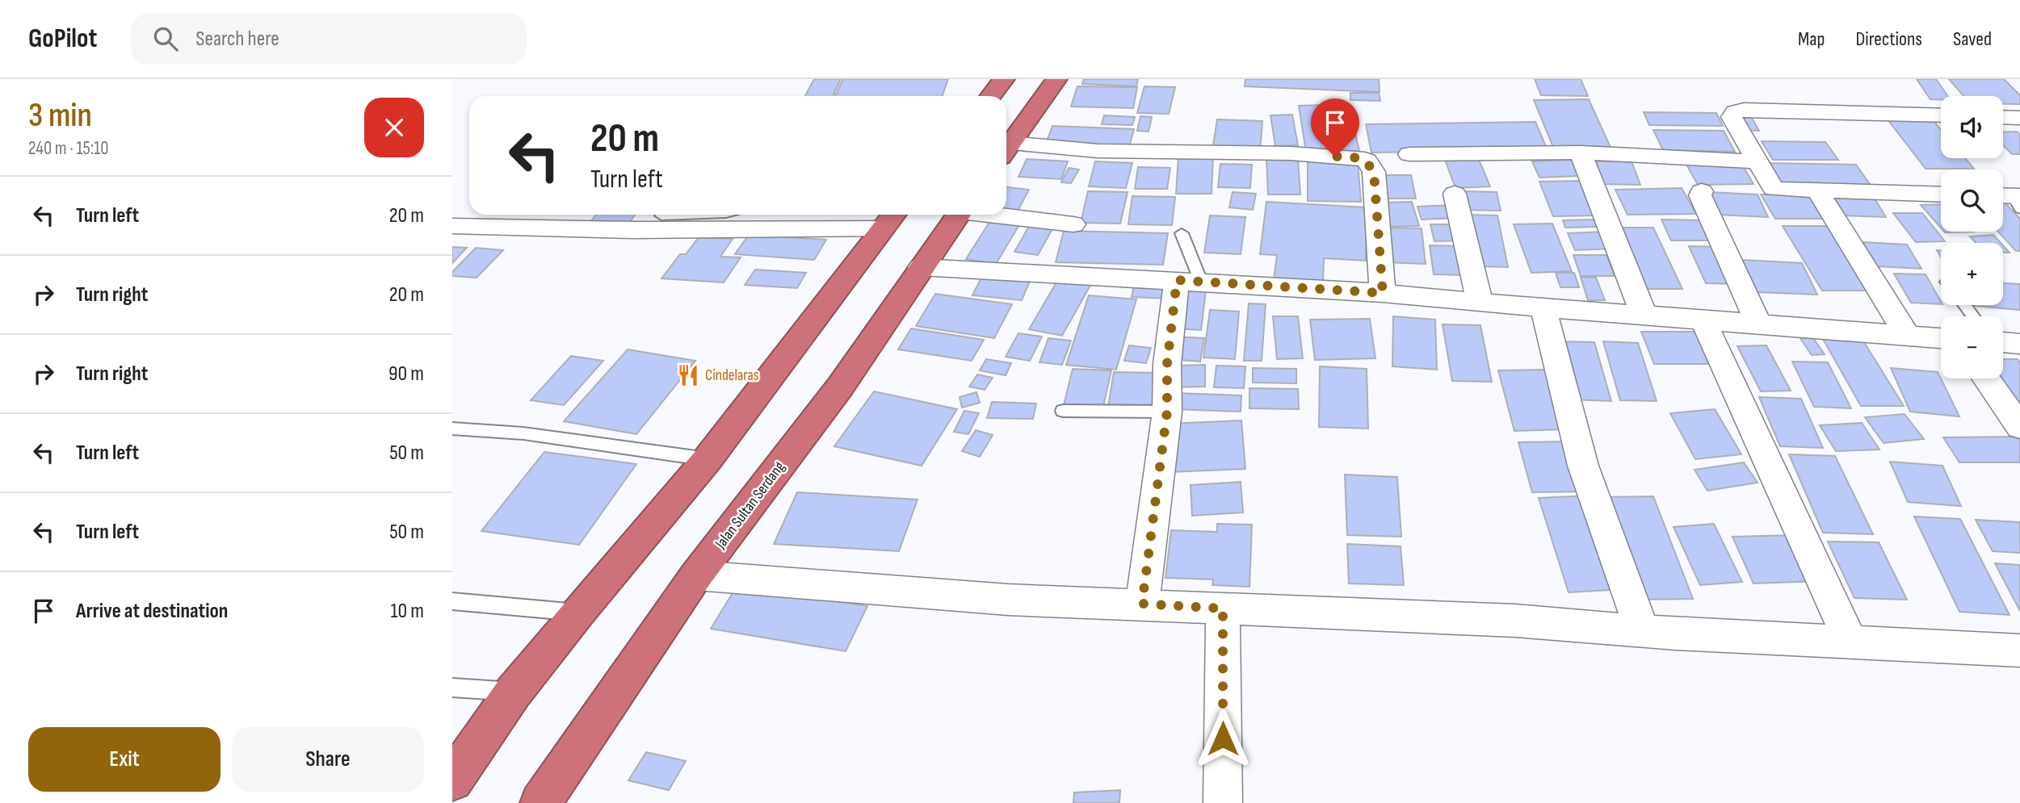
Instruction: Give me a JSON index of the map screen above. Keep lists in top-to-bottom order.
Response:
{
  "streets": {
    "highway": ["Jalan Sultan Serdang"]
  },
  "places": {
    "restaurant": ["Cindelaras"]
  },
  "page": {
    "header": "GoPilot",
    "search": "Search here",
    "nav": ["Map", "Directions", "Saved"],
    "heading": ["3 min", "240 m · 15:10"],
    "map_buttons": ["+", "−"],
    "turn": ["20 m", "Turn left"],
    "list": [
      {
        "name": "Turn left",
        "value": "20 m"
      },
      {
        "name": "Turn right",
        "value": "20 m"
      },
      {
        "name": "Turn right",
        "value": "90 m"
      },
      {
        "name": "Turn left",
        "value": "50 m"
      },
      {
        "name": "Turn left",
        "value": "50 m"
      },
      {
        "name": "Arrive at destination",
        "value": "10 m"
      }
    ],
    "buttons": ["Exit", "Share"]
  }
}
